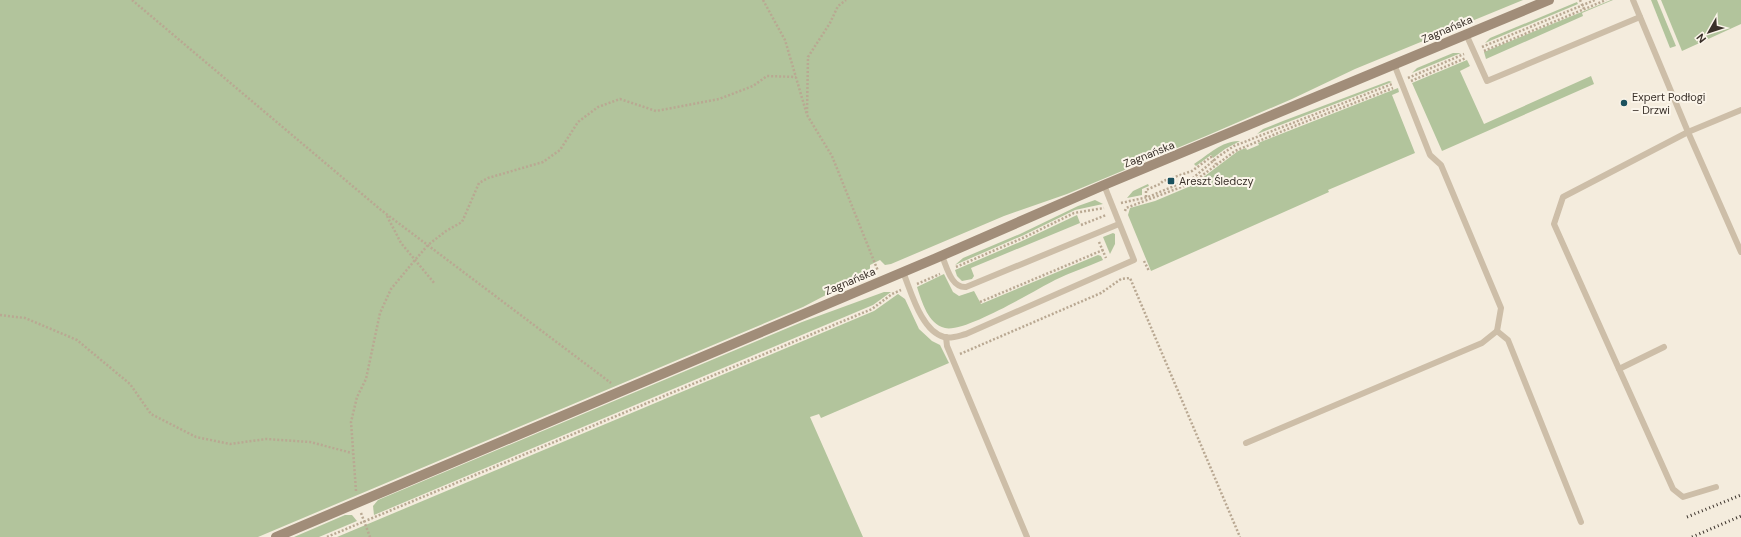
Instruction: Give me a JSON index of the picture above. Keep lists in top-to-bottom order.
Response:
{
  "streets": {
    "street": ["Zagnańska"]
  },
  "places": {
    "other": ["Expert Podłogi – Drzwi"],
    "transit": ["Areszt Śledczy"]
  },
  "north": "bottom left"
}
